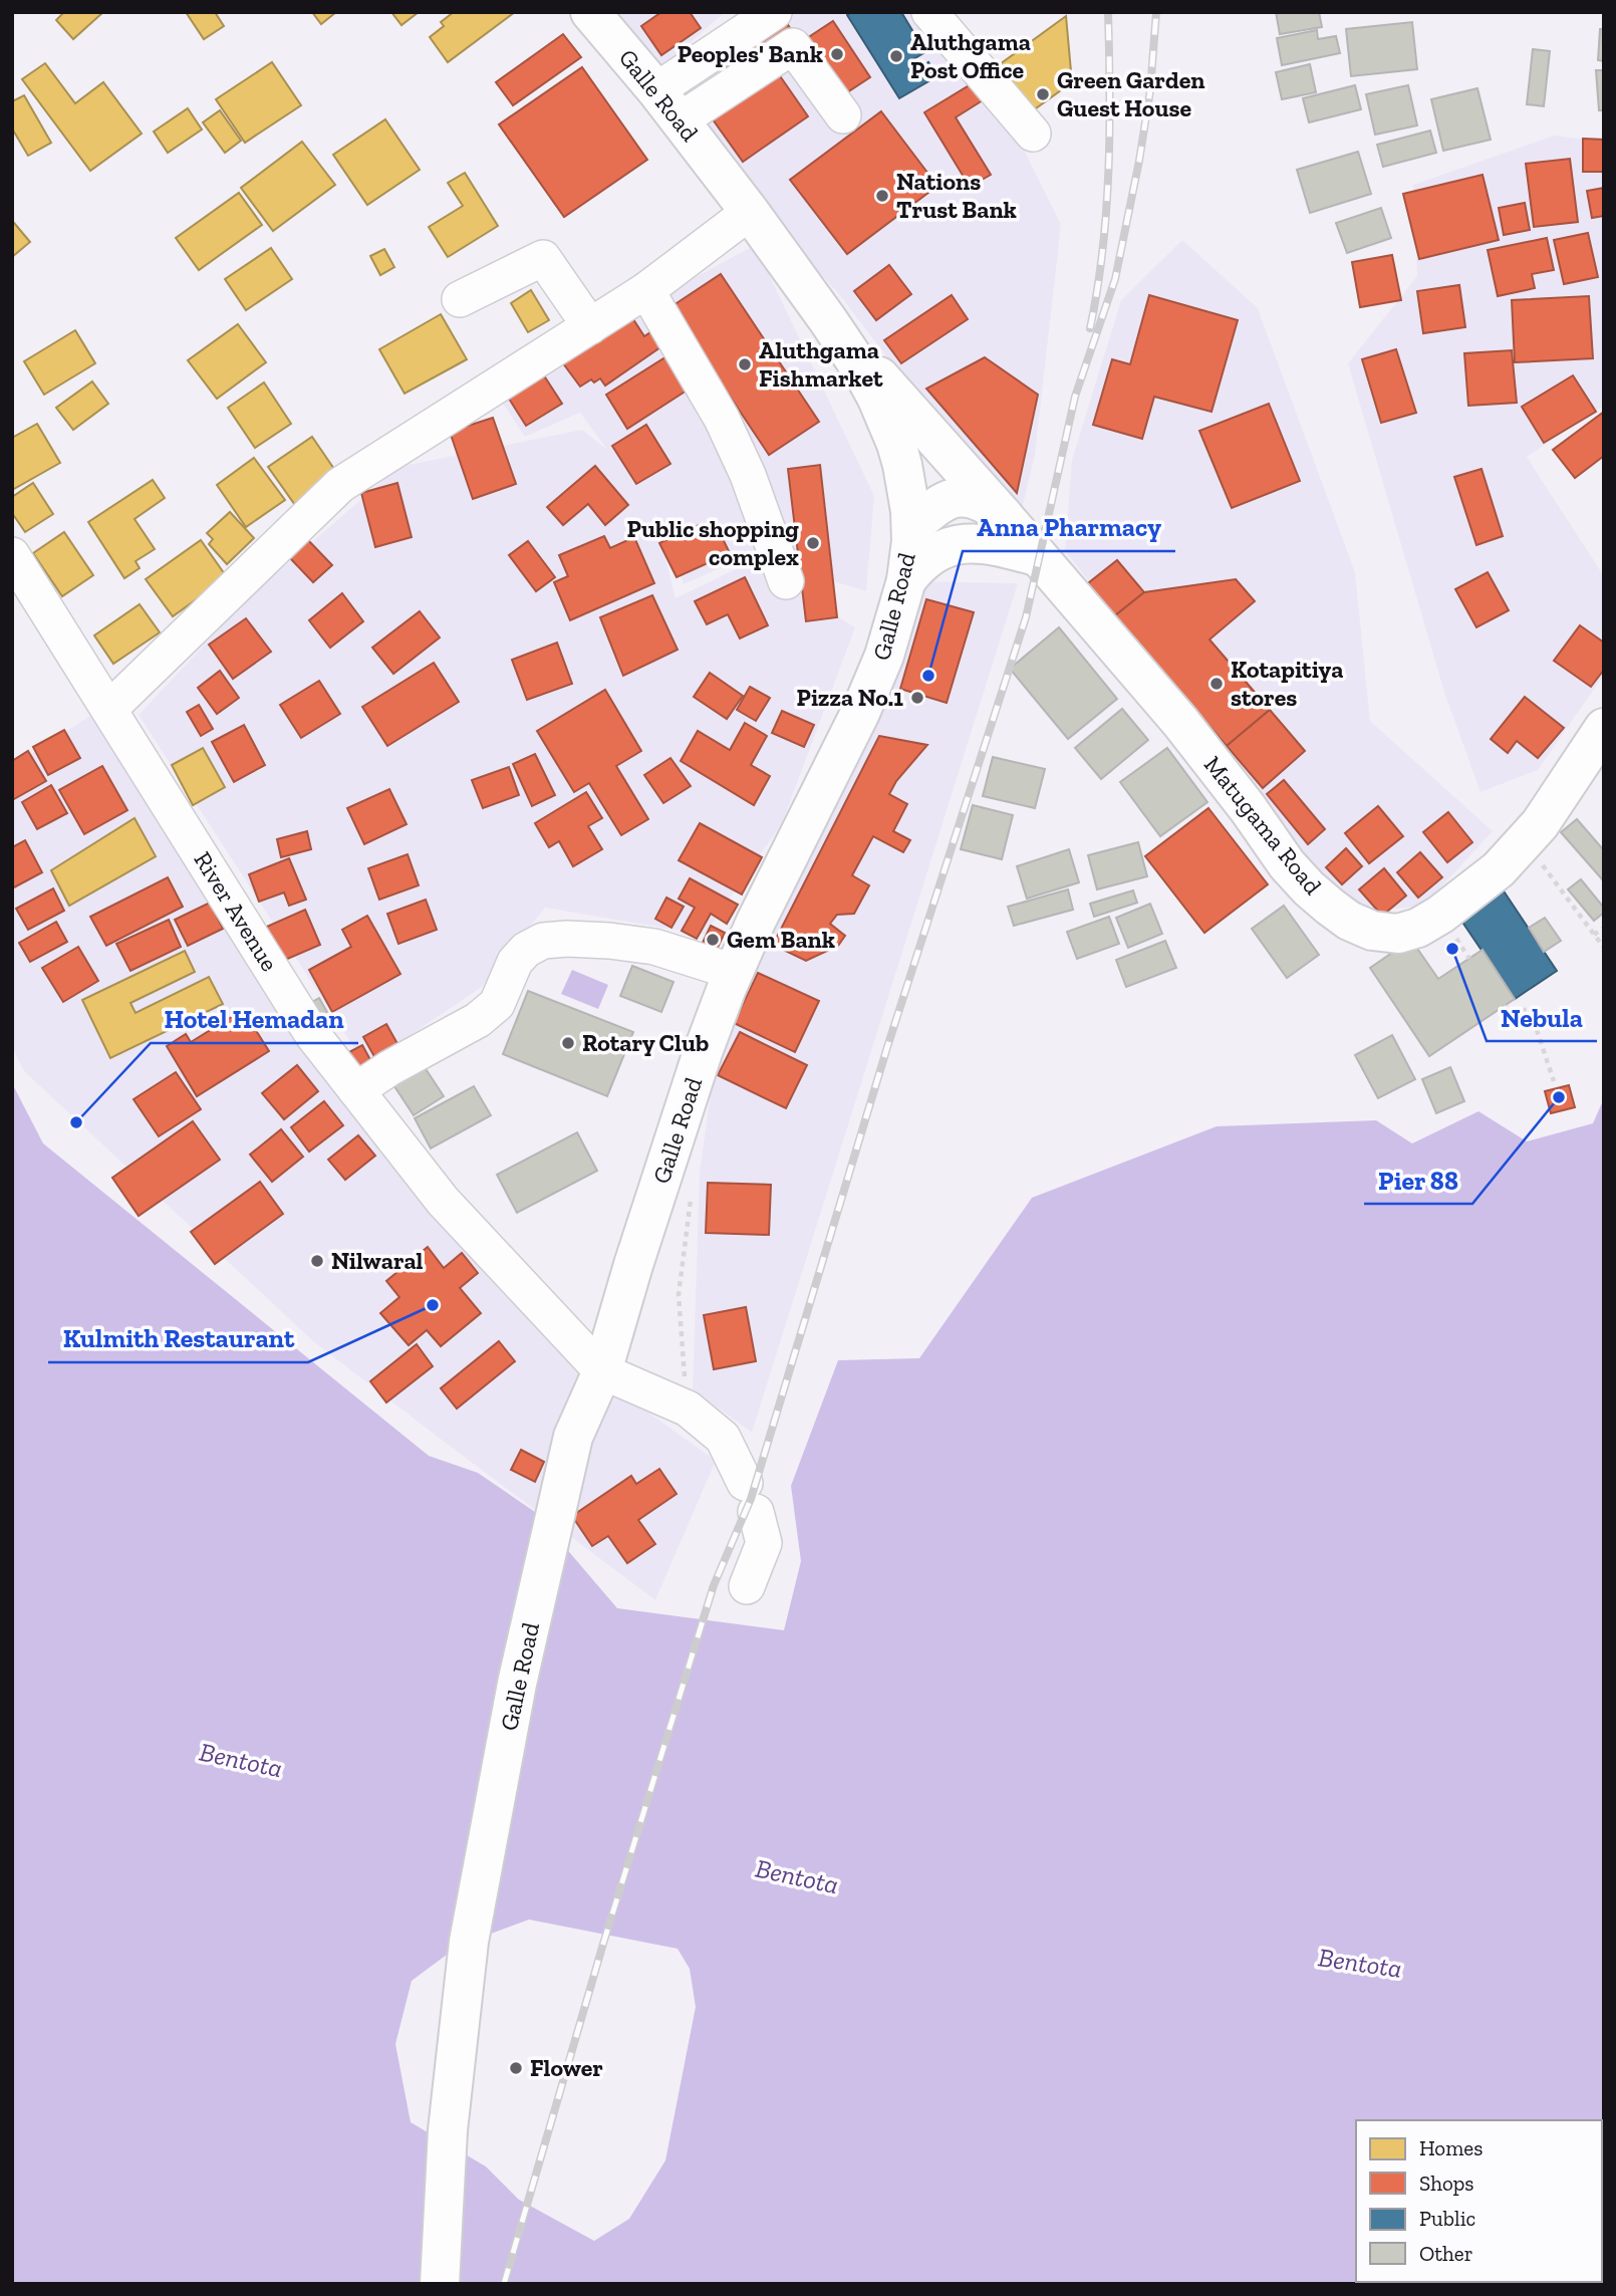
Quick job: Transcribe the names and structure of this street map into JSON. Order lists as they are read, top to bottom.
{
  "streets": {
    "main road": ["Galle Road", "Matugama Road"],
    "street": ["River Avenue"]
  },
  "crossings": [
    ["Galle Road", "Matugama Road"],
    ["Galle Road", "River Avenue"]
  ],
  "water": ["Bentota"],
  "places": [
    "Peoples' Bank",
    "Aluthgama Post Office",
    "Green Garden Guest House",
    "Nations Trust Bank",
    "Aluthgama Fishmarket",
    "Public shopping complex",
    "Anna Pharmacy",
    "Kotapitiya stores",
    "Pizza No.1",
    "Gem Bank",
    "Nebula",
    "Rotary Club",
    "Pier 88",
    "Hotel Hemadan",
    "Nilwaral",
    "Kulmith Restaurant",
    "Flower"
  ],
  "legend": [
    "Homes",
    "Shops",
    "Public",
    "Other"
  ]
}
